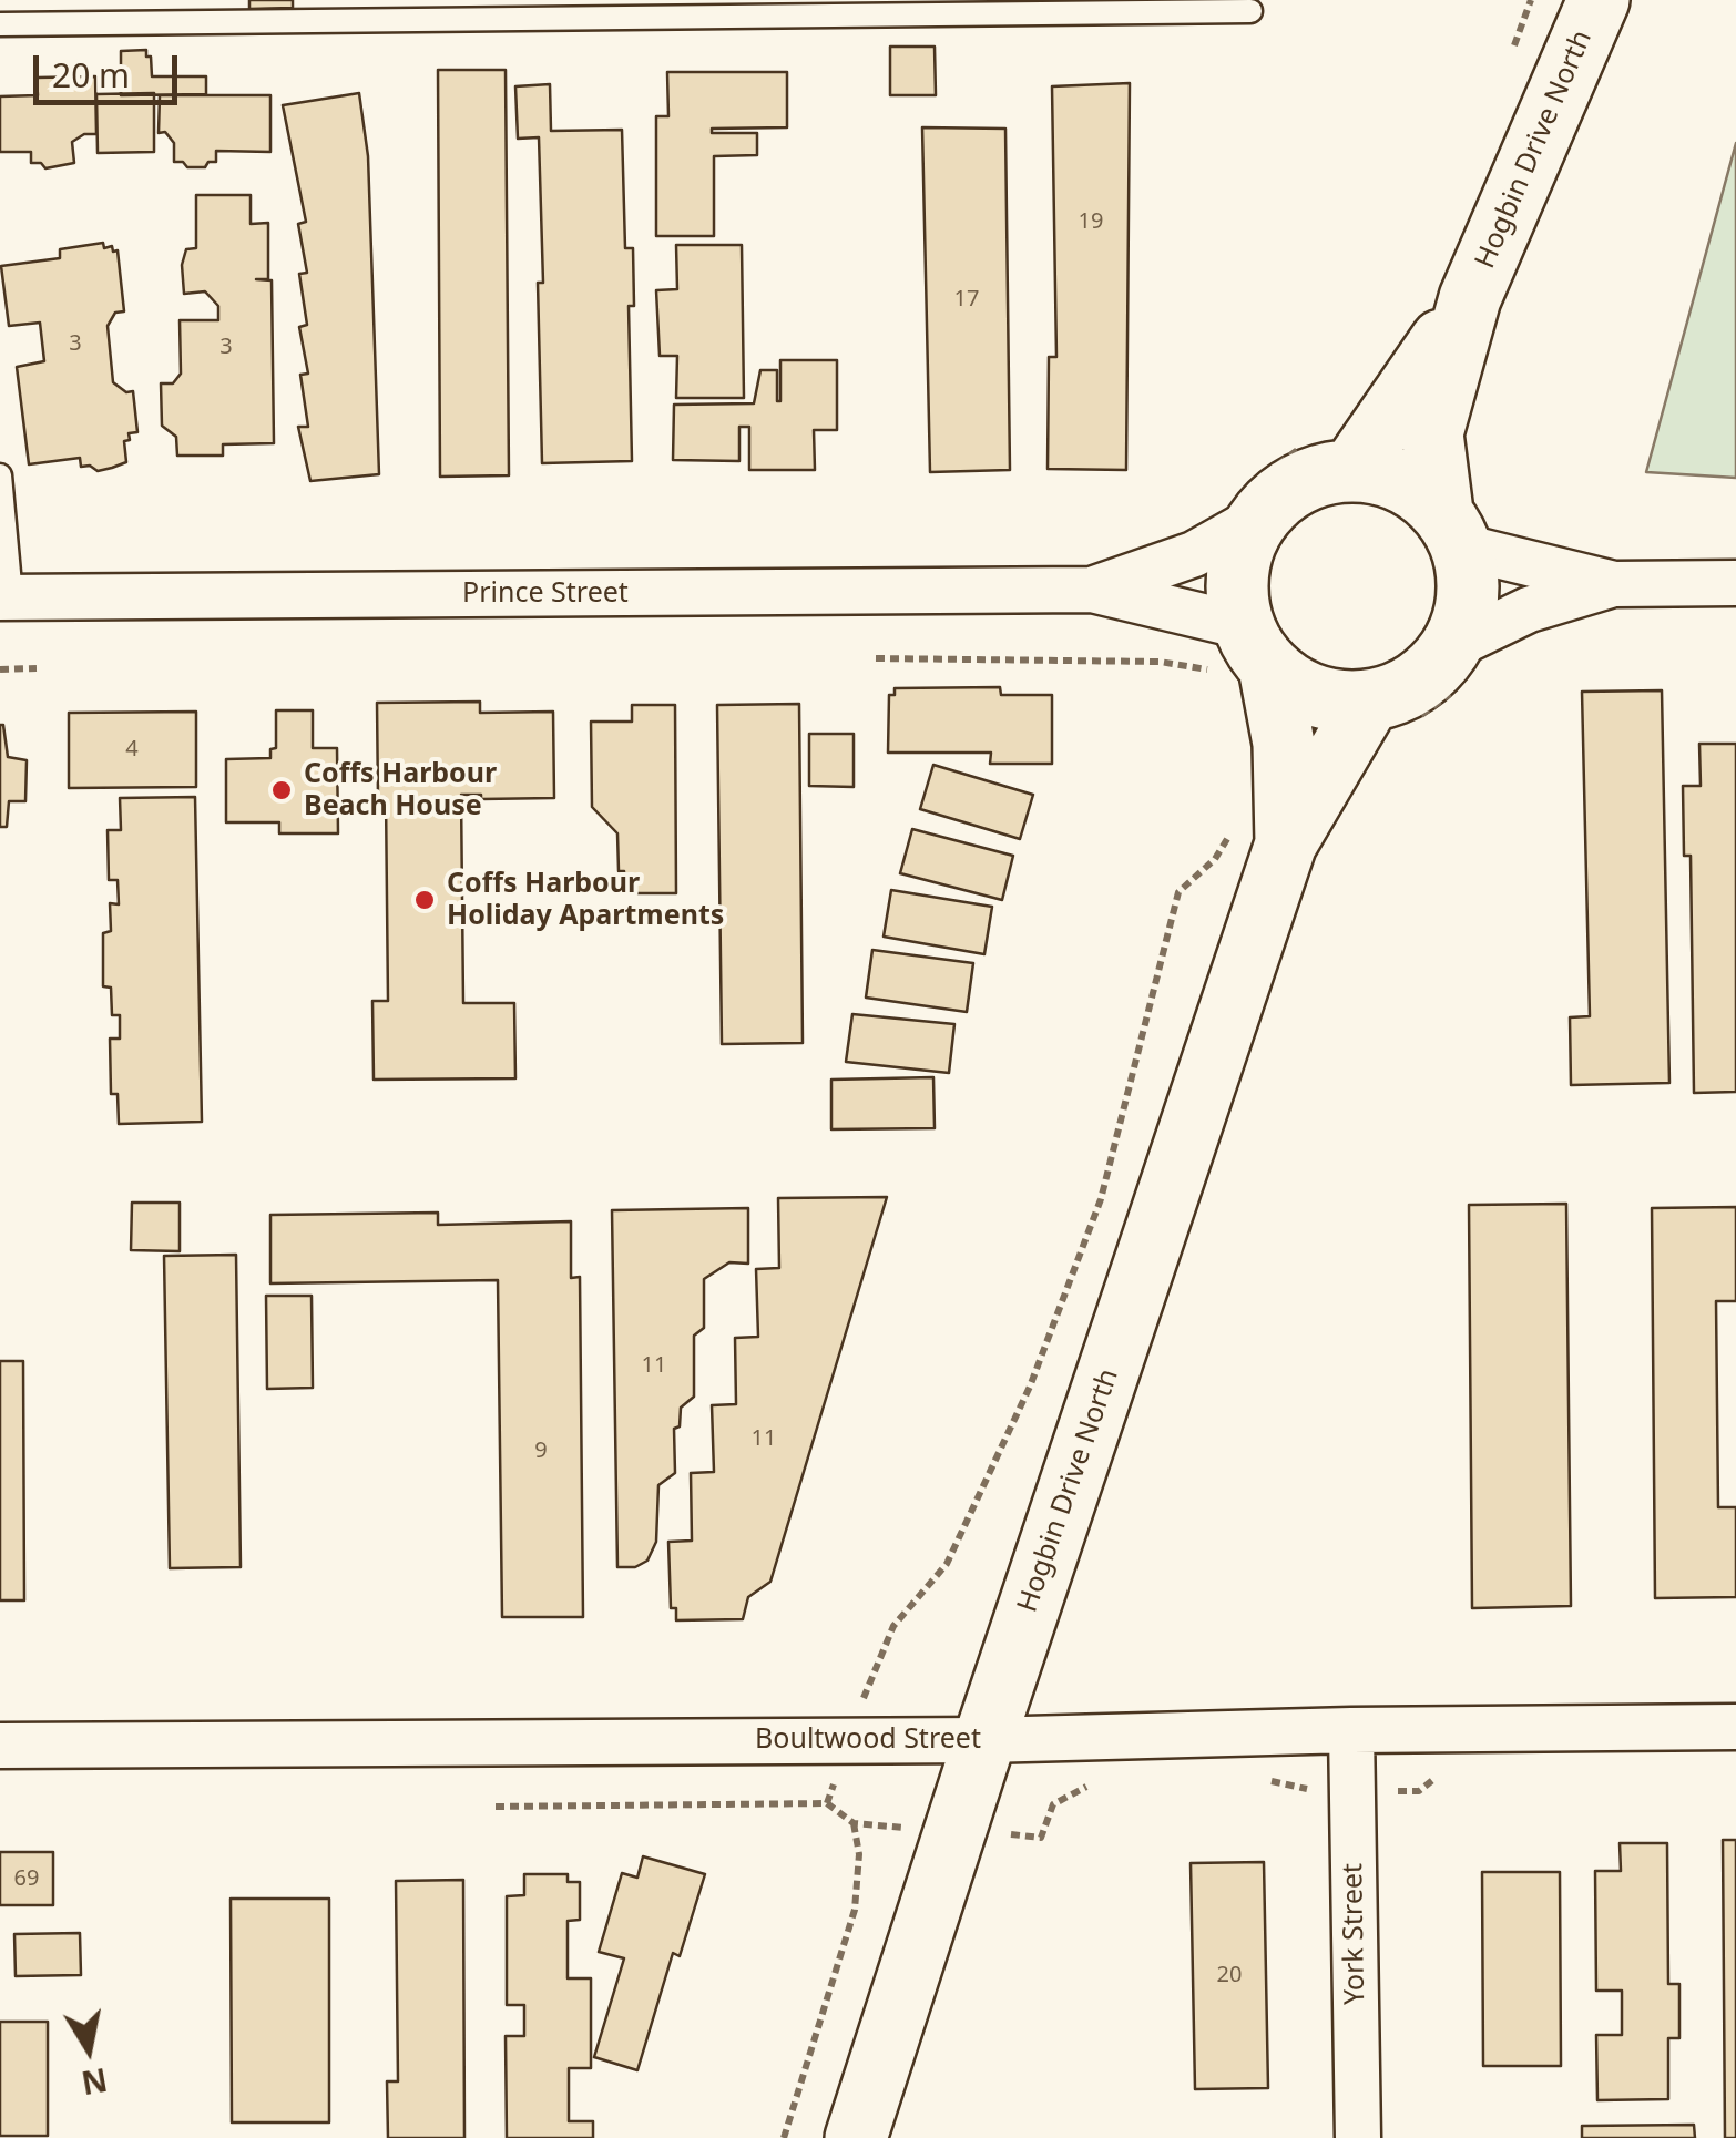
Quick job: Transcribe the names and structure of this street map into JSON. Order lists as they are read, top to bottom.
{
  "streets": {
    "main road": ["Hogbin Drive North"],
    "street": ["Prince Street", "Boultwood Street", "York Street"]
  },
  "crossings": [
    ["Hogbin Drive North", "Prince Street"],
    ["Hogbin Drive North", "Boultwood Street"],
    ["Boultwood Street", "York Street"]
  ],
  "places": ["Coffs Harbour Beach House", "Coffs Harbour Holiday Apartments"],
  "house_numbers": [
    "19",
    "17",
    "3",
    "3",
    "4",
    "11",
    "11",
    "9",
    "69",
    "20"
  ],
  "scale_bar": "20 m",
  "north": "bottom"
}
